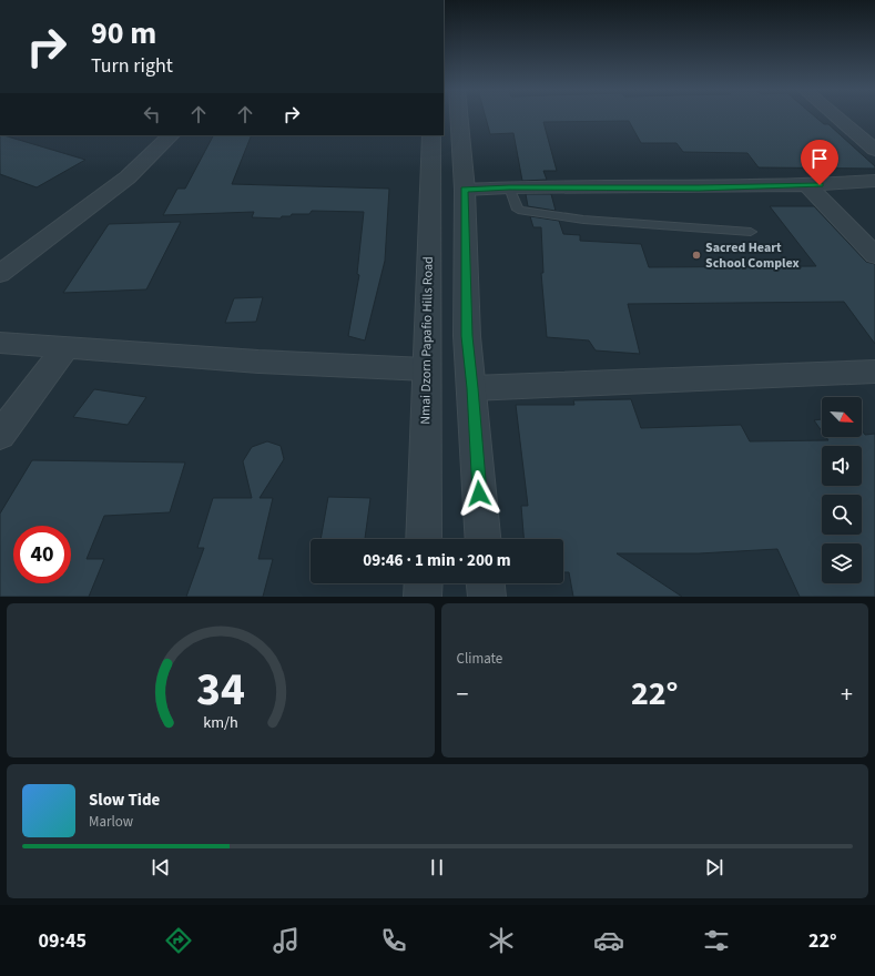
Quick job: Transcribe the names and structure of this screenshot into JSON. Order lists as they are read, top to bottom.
{
  "streets": {
    "street": ["Nmai Dzorn Papafio Hills Road"]
  },
  "places": ["Sacred Heart School Complex"],
  "north": "bottom right",
  "page": {
    "turn": ["90 m", "Turn right"],
    "limit": "40",
    "trip": "09:46 · 1 min · 200 m",
    "tile": "Climate",
    "heat": ["−", "22°", "+"],
    "song": ["Slow Tide", "Marlow"],
    "tabs": ["09:45", "22°"],
    "gauge": ["34", "km/h"]
  }
}
